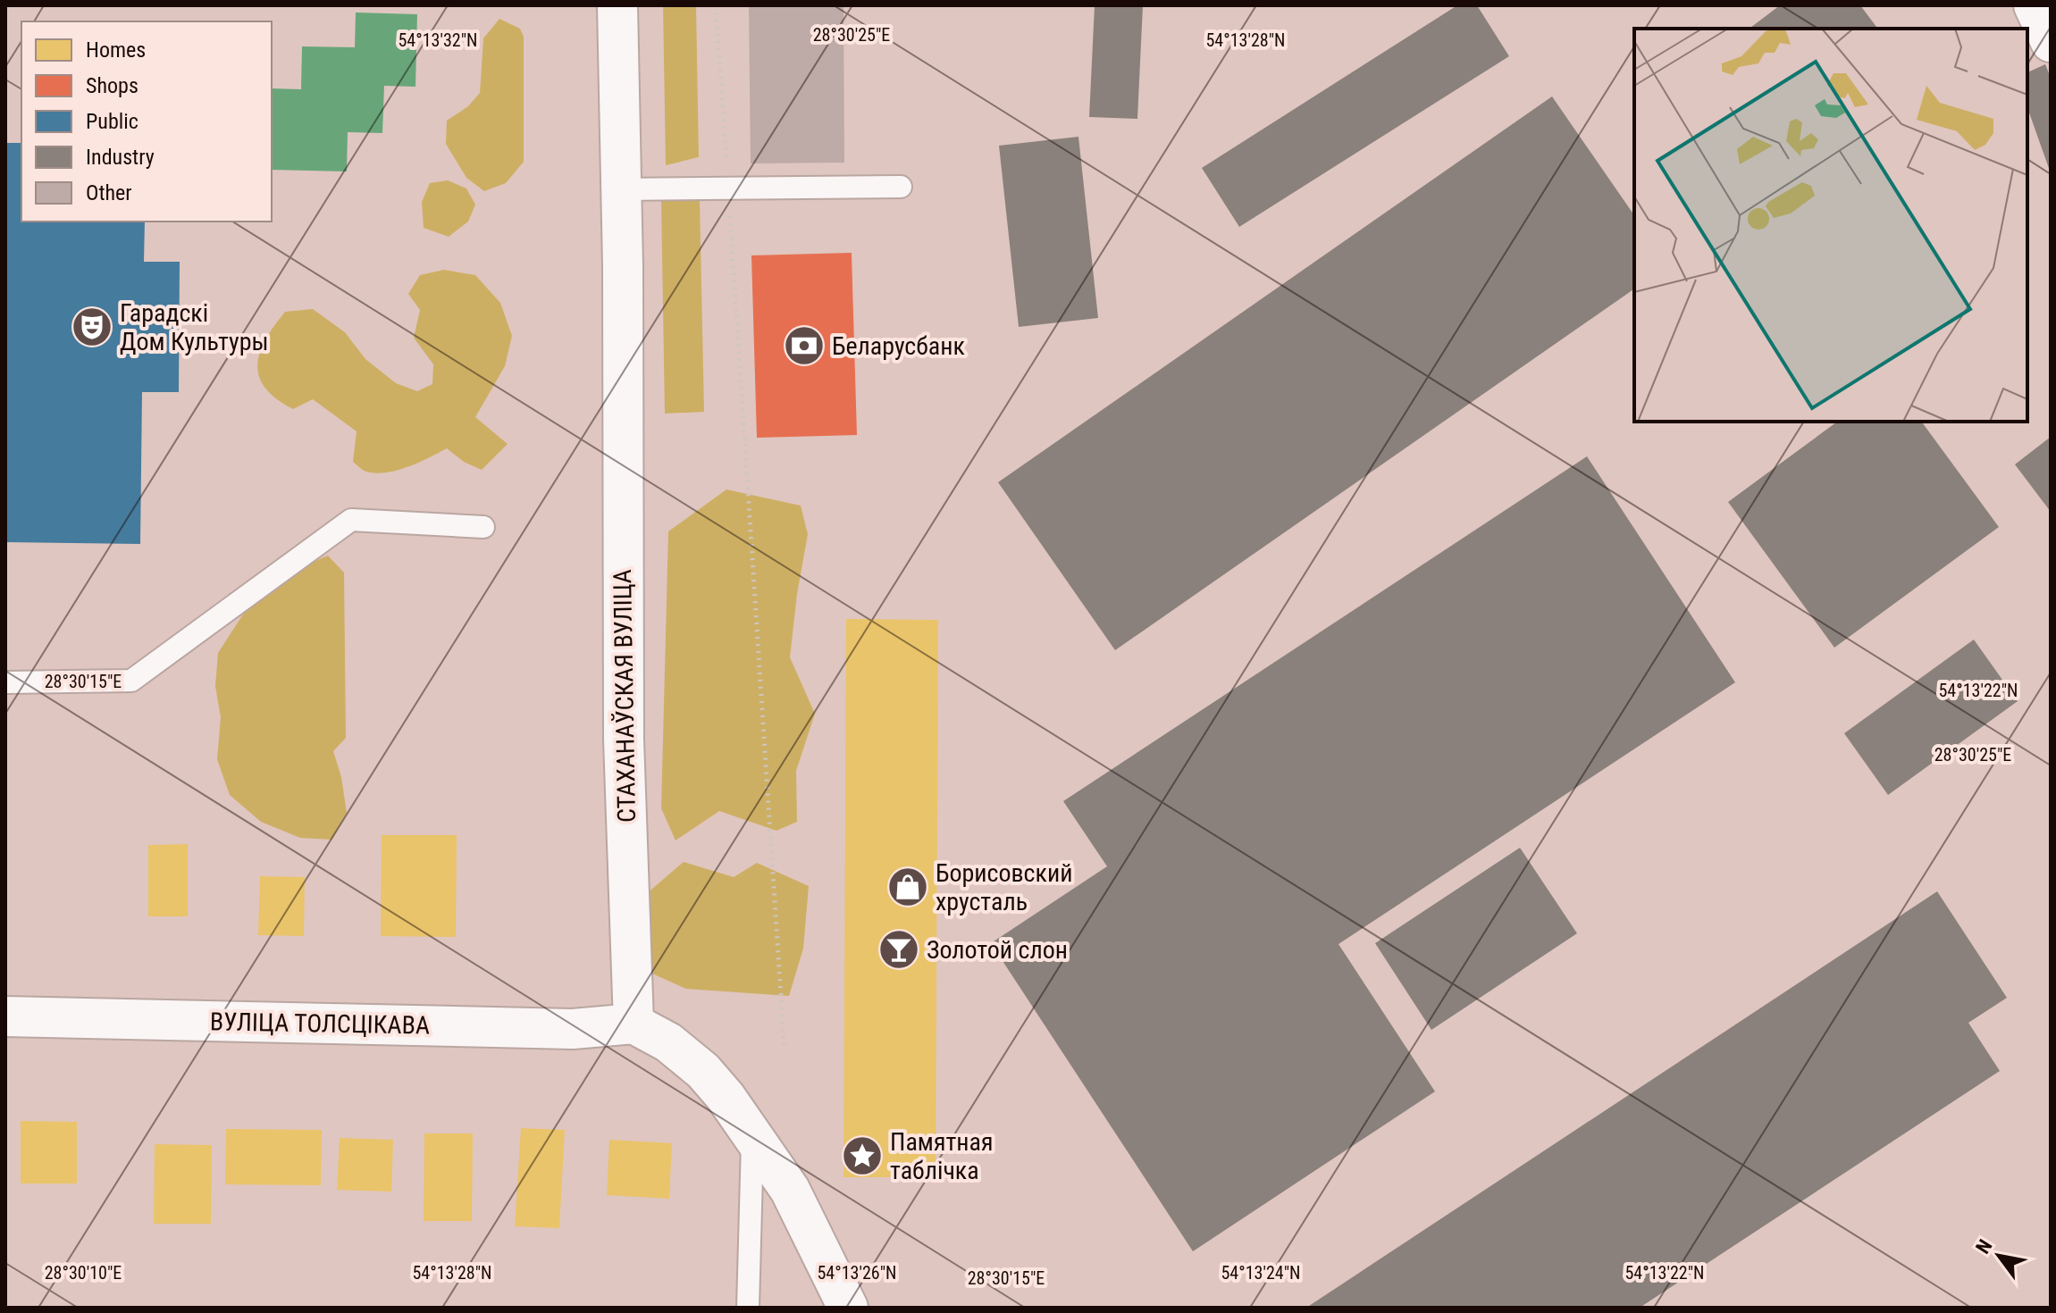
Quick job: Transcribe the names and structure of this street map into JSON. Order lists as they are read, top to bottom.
{
  "streets": {
    "street": ["СТАХАНАЎСКАЯ ВУЛІЦА", "ВУЛІЦА ТОЛСЦІКАВА"]
  },
  "crossings": [
    ["СТАХАНАЎСКАЯ ВУЛІЦА", "ВУЛІЦА ТОЛСЦІКАВА"]
  ],
  "places": {
    "theatre": ["Гарадскі Дом Культуры"],
    "bank": ["Беларусбанк"],
    "shop": ["Борисовский хрусталь"],
    "bar": ["Золотой слон"],
    "place": ["Памятная таблічка"]
  },
  "legend": [
    "Homes",
    "Shops",
    "Public",
    "Industry",
    "Other"
  ],
  "north": "top left",
  "coordinates": [
    "28°30'25\"E",
    "54°13'32\"N",
    "54°13'28\"N",
    "28°30'15\"E",
    "54°13'22\"N",
    "54°13'26\"N",
    "54°13'24\"N",
    "28°30'10\"E"
  ]
}
